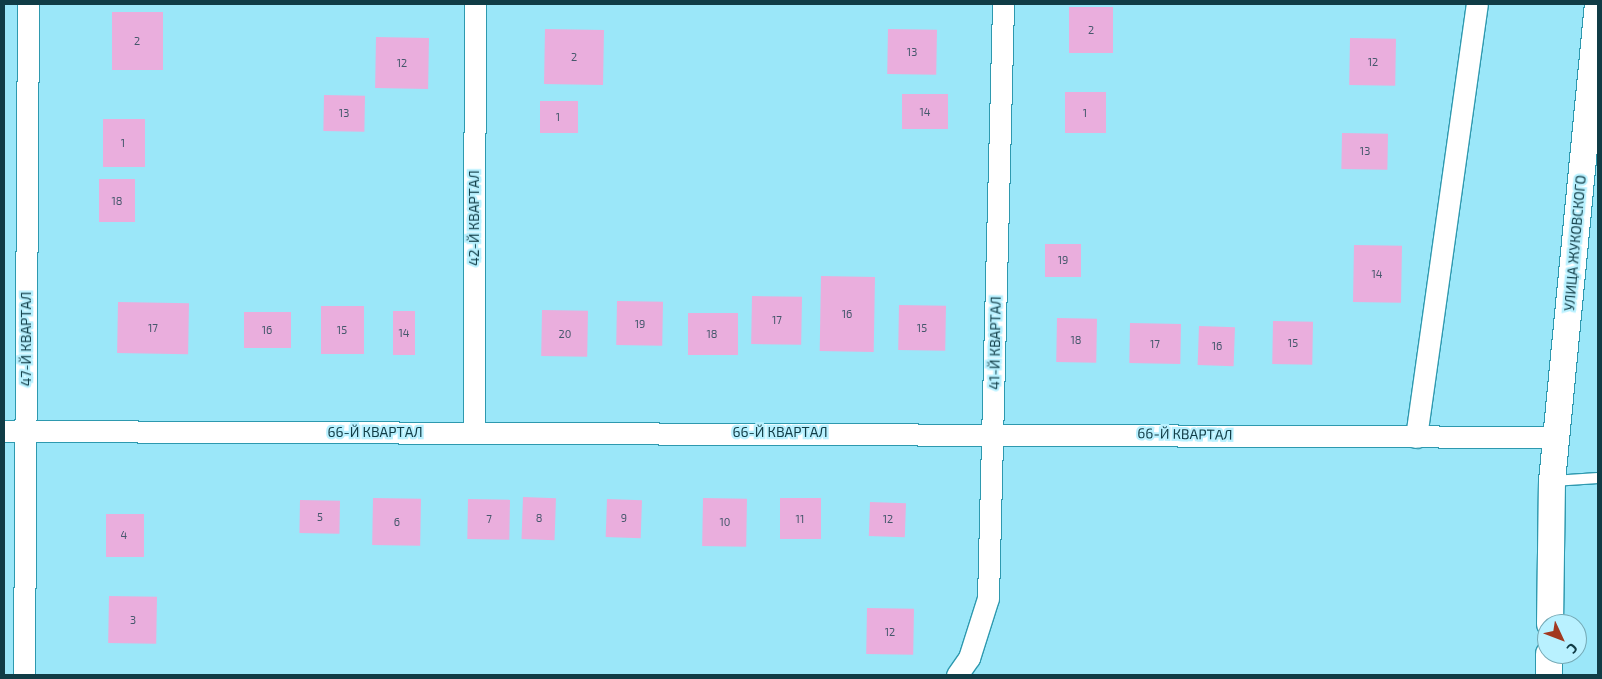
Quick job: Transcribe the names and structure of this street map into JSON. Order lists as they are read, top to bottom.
{
  "streets": {
    "street": [
      "42-Й КВАРТАЛ",
      "УЛИЦА ЖУКОВСКОГО",
      "47-Й КВАРТАЛ",
      "41-Й КВАРТАЛ",
      "66-Й КВАРТАЛ"
    ]
  },
  "crossings": [
    ["42-Й КВАРТАЛ", "66-Й КВАРТАЛ"],
    ["УЛИЦА ЖУКОВСКОГО", "66-Й КВАРТАЛ"],
    ["47-Й КВАРТАЛ", "66-Й КВАРТАЛ"],
    ["41-Й КВАРТАЛ", "66-Й КВАРТАЛ"]
  ],
  "house_numbers": [
    "2",
    "2",
    "13",
    "2",
    "12",
    "12",
    "14",
    "13",
    "1",
    "1",
    "1",
    "13",
    "18",
    "19",
    "14",
    "16",
    "17",
    "19",
    "17",
    "15",
    "16",
    "15",
    "14",
    "20",
    "18",
    "18",
    "15",
    "17",
    "16",
    "5",
    "8",
    "9",
    "7",
    "11",
    "12",
    "6",
    "10",
    "4",
    "3",
    "12"
  ],
  "north": "bottom right"
}
